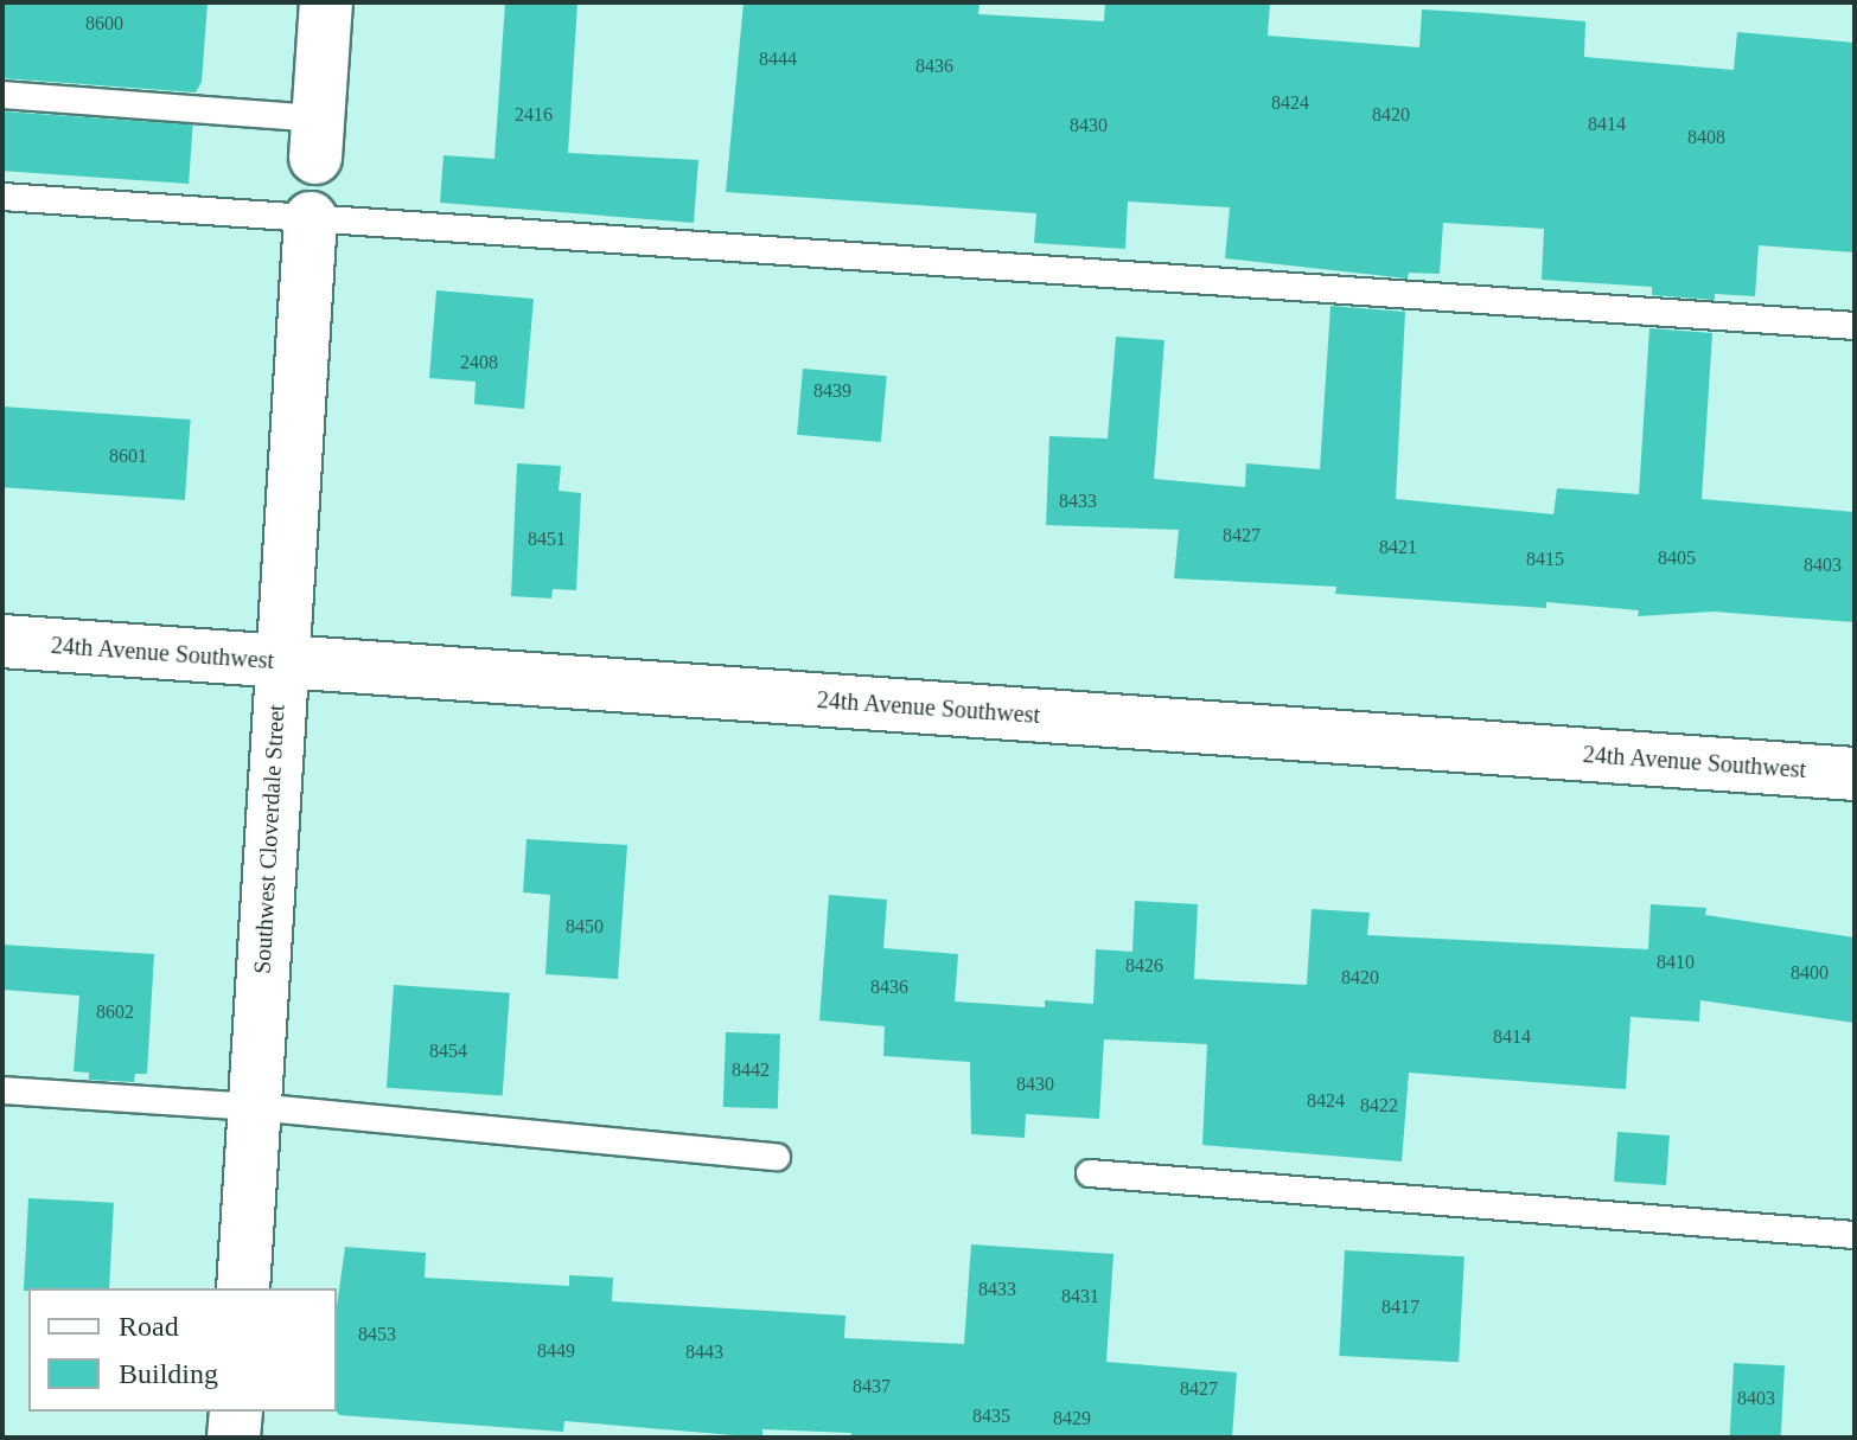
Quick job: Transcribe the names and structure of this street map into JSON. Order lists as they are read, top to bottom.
{
  "streets": {
    "street": ["24th Avenue Southwest", "Southwest Cloverdale Street"]
  },
  "crossings": [
    ["24th Avenue Southwest", "Southwest Cloverdale Street"]
  ],
  "house_numbers": [
    "8600",
    "8444",
    "8436",
    "8424",
    "2416",
    "8420",
    "8414",
    "8430",
    "8408",
    "2408",
    "8439",
    "8601",
    "8433",
    "8427",
    "8451",
    "8421",
    "8405",
    "8415",
    "8403",
    "8450",
    "8410",
    "8426",
    "8400",
    "8420",
    "8436",
    "8602",
    "8414",
    "8454",
    "8442",
    "8430",
    "8424",
    "8422",
    "8433",
    "8431",
    "8417",
    "8453",
    "8449",
    "8443",
    "8437",
    "8427",
    "8403",
    "8435",
    "8429"
  ],
  "legend": ["Road", "Building"]
}
